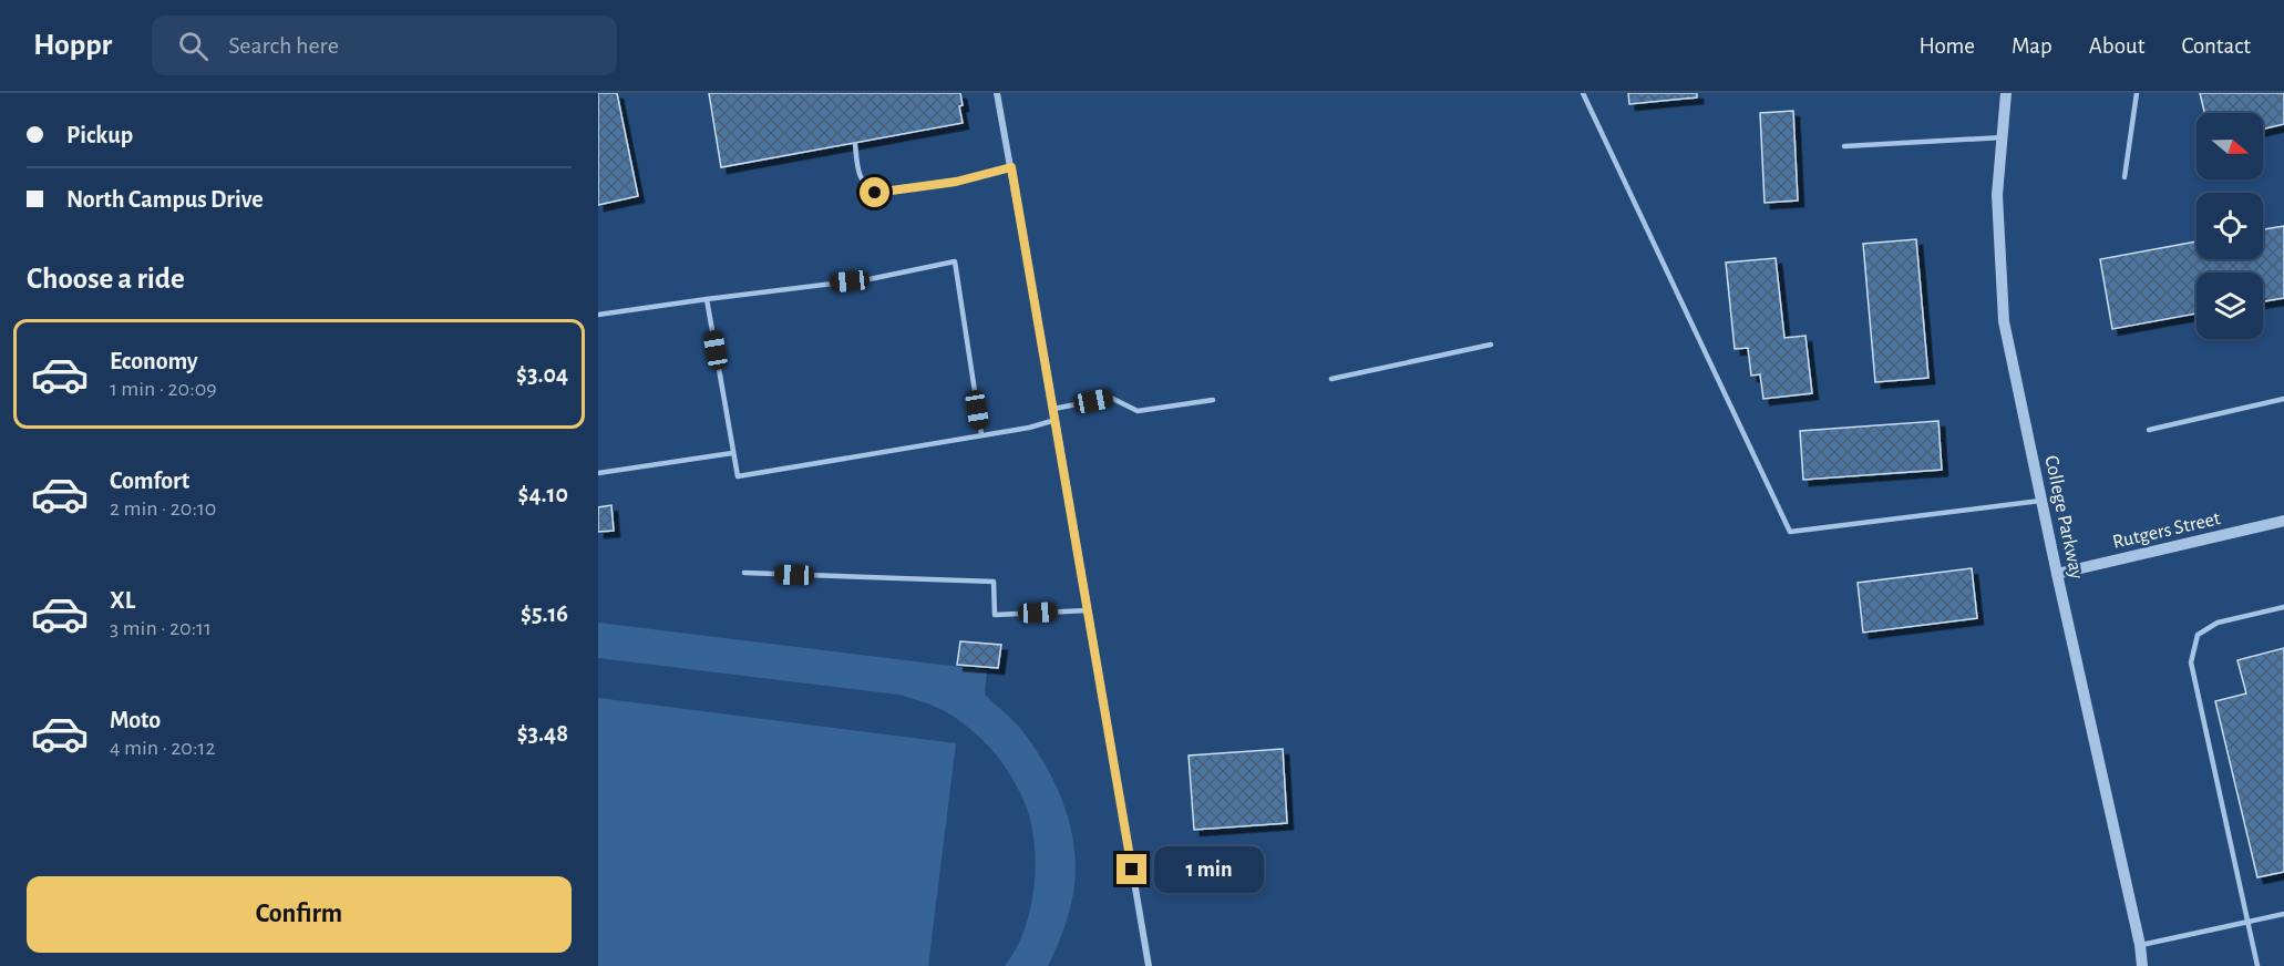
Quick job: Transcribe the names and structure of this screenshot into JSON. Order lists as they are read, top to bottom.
{
  "streets": {
    "street": ["College Parkway", "Rutgers Street"]
  },
  "crossings": [
    ["College Parkway", "Rutgers Street"]
  ],
  "north": "right",
  "page": {
    "header": "Hoppr",
    "search": "Search here",
    "nav": [
      "Home",
      "Map",
      "About",
      "Contact"
    ],
    "banner": ["Pickup", "North Campus Drive"],
    "heading": "Choose a ride",
    "list": [
      {
        "name": "Economy",
        "note": "1 min · 20:09",
        "value": "$3.04"
      },
      {
        "name": "Comfort",
        "note": "2 min · 20:10",
        "value": "$4.10"
      },
      {
        "name": "XL",
        "note": "3 min · 20:11",
        "value": "$5.16"
      },
      {
        "name": "Moto",
        "note": "4 min · 20:12",
        "value": "$3.48"
      }
    ],
    "bubble": "1 min",
    "buttons": "Confirm"
  }
}
